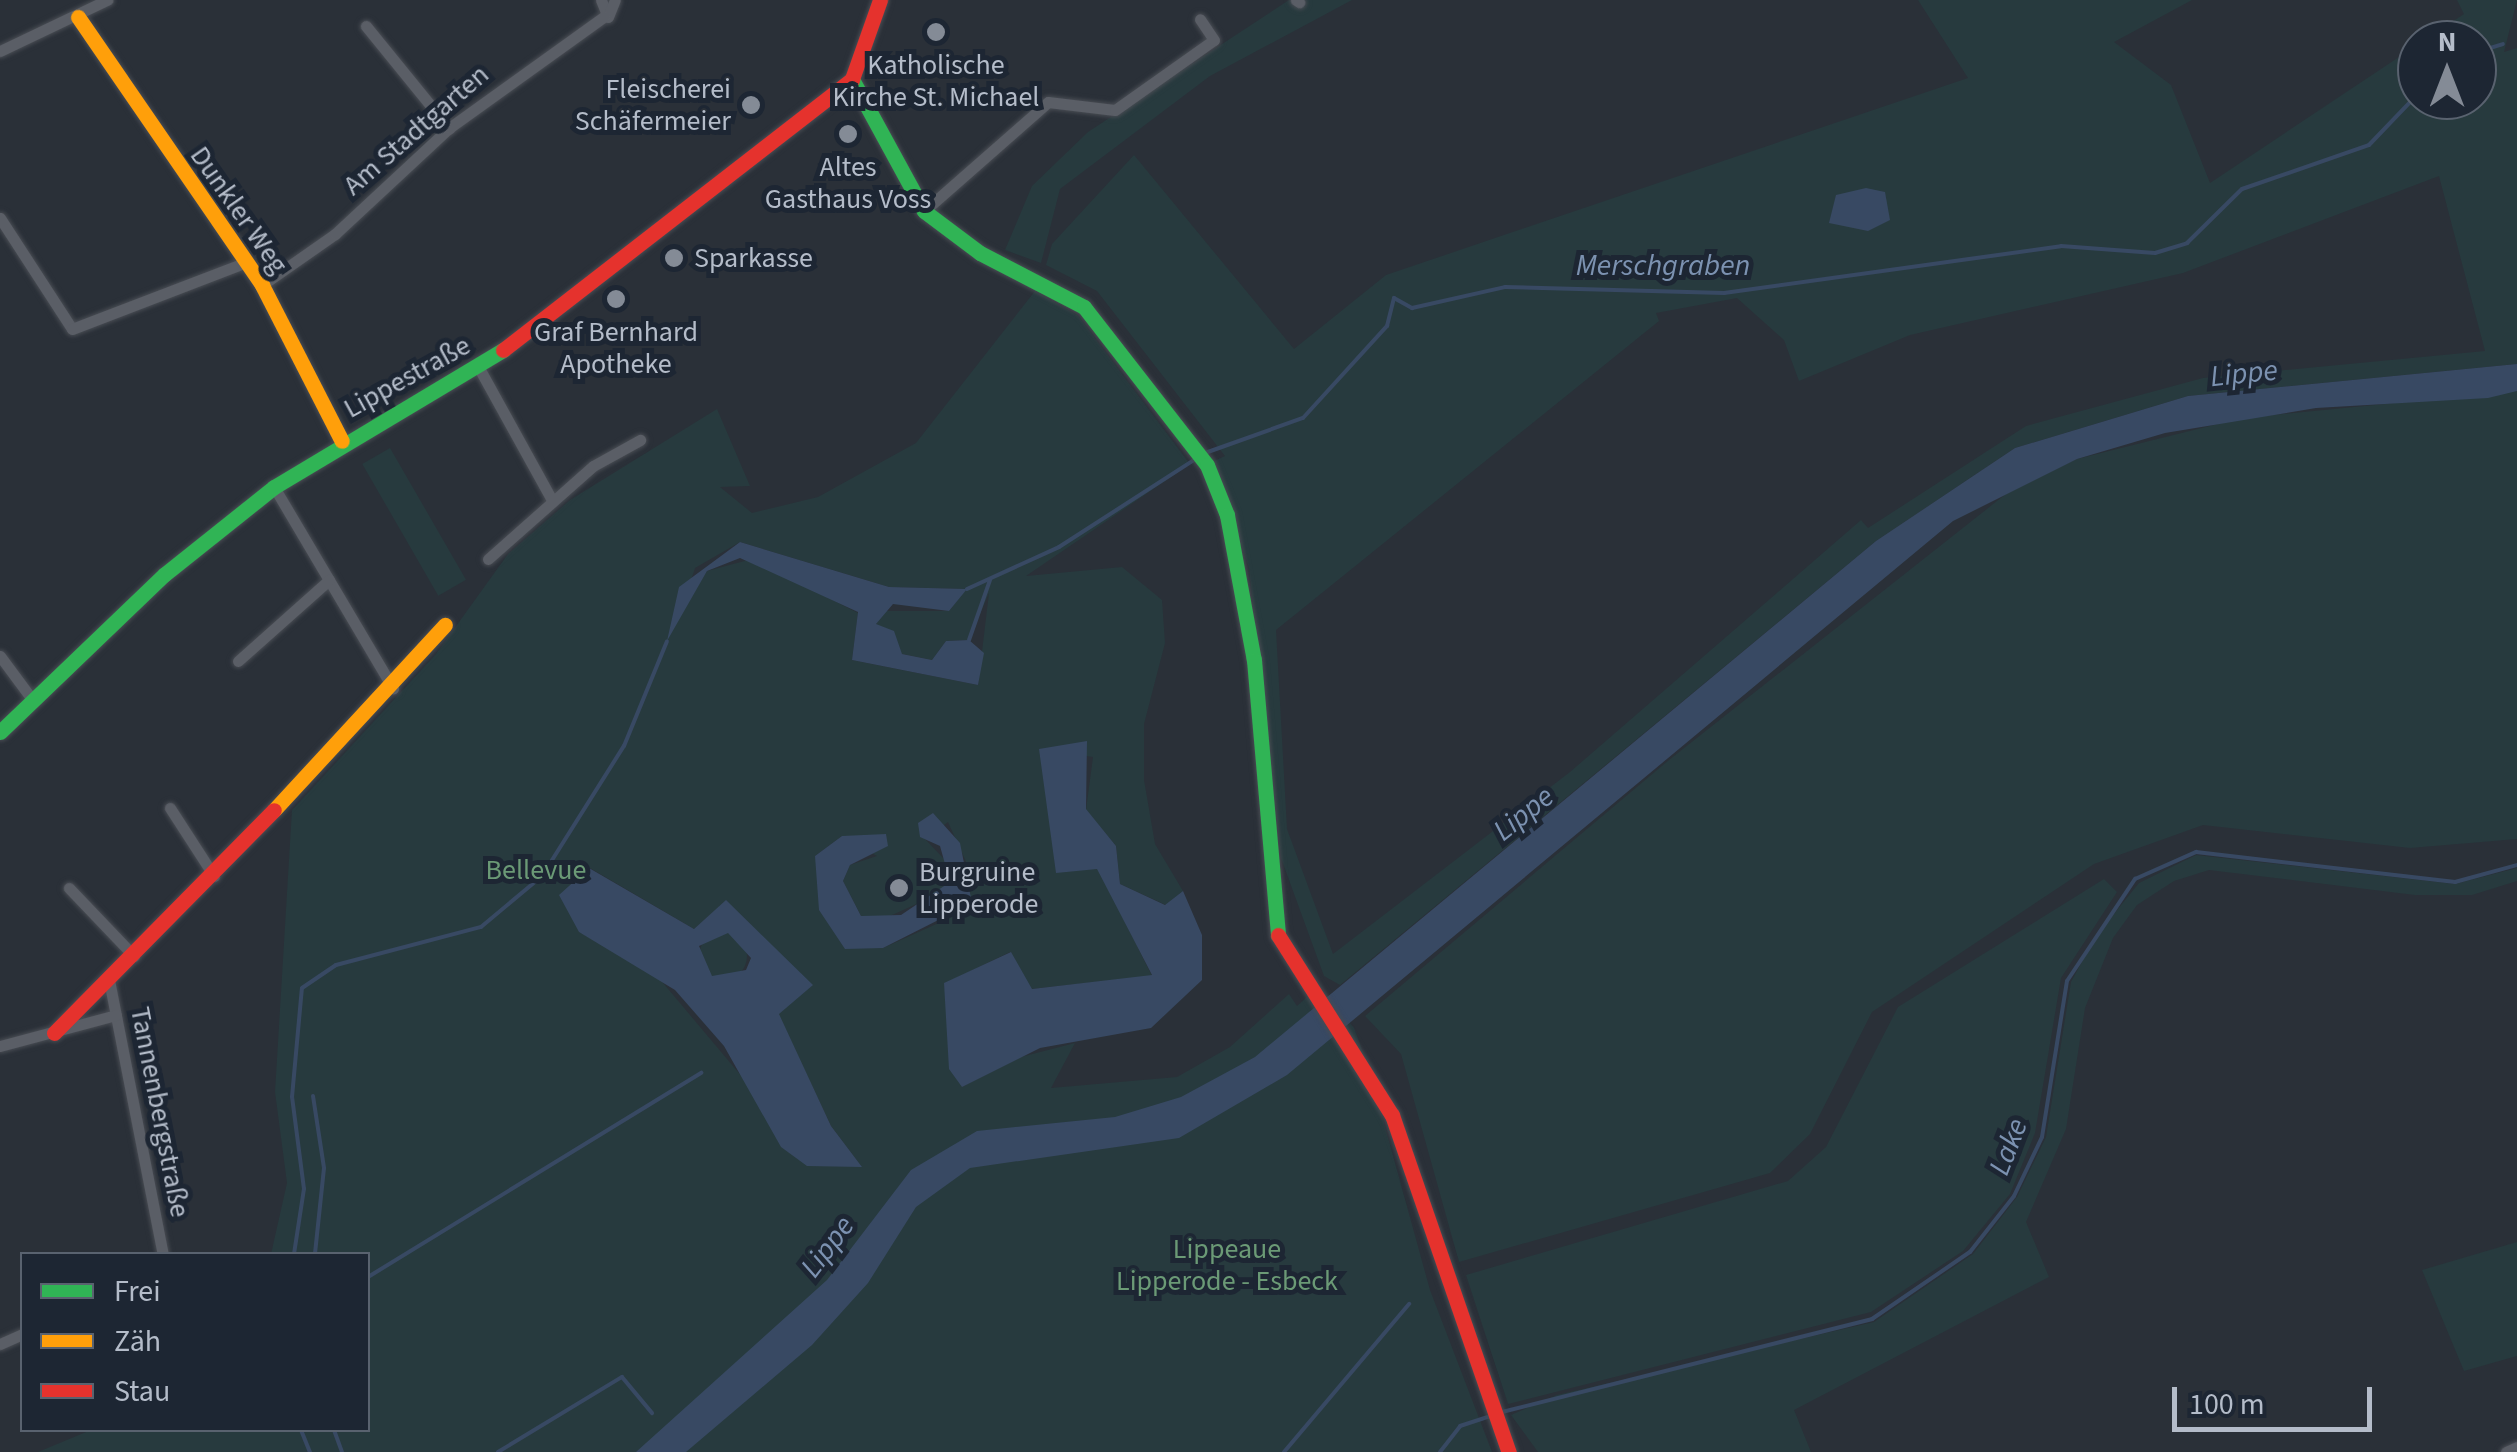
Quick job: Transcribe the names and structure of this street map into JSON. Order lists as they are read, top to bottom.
{
  "streets": {
    "street": [
      "Am Stadtgarten",
      "Dunkler Weg",
      "Lippestraße",
      "Tannenbergstraße"
    ]
  },
  "crossings": [
    ["Am Stadtgarten", "Dunkler Weg"],
    ["Dunkler Weg", "Lippestraße"]
  ],
  "water": ["Merschgraben", "Lippe", "Lake"],
  "parks": ["Bellevue", "Lippeaue Lipperode - Esbeck"],
  "places": [
    "Katholische Kirche St. Michael",
    "Fleischerei Schäfermeier",
    "Altes Gasthaus Voss",
    "Sparkasse",
    "Graf Bernhard Apotheke",
    "Burgruine Lipperode"
  ],
  "legend": ["Frei", "Zäh", "Stau"],
  "scale_bar": "100 m",
  "north": "top"
}
